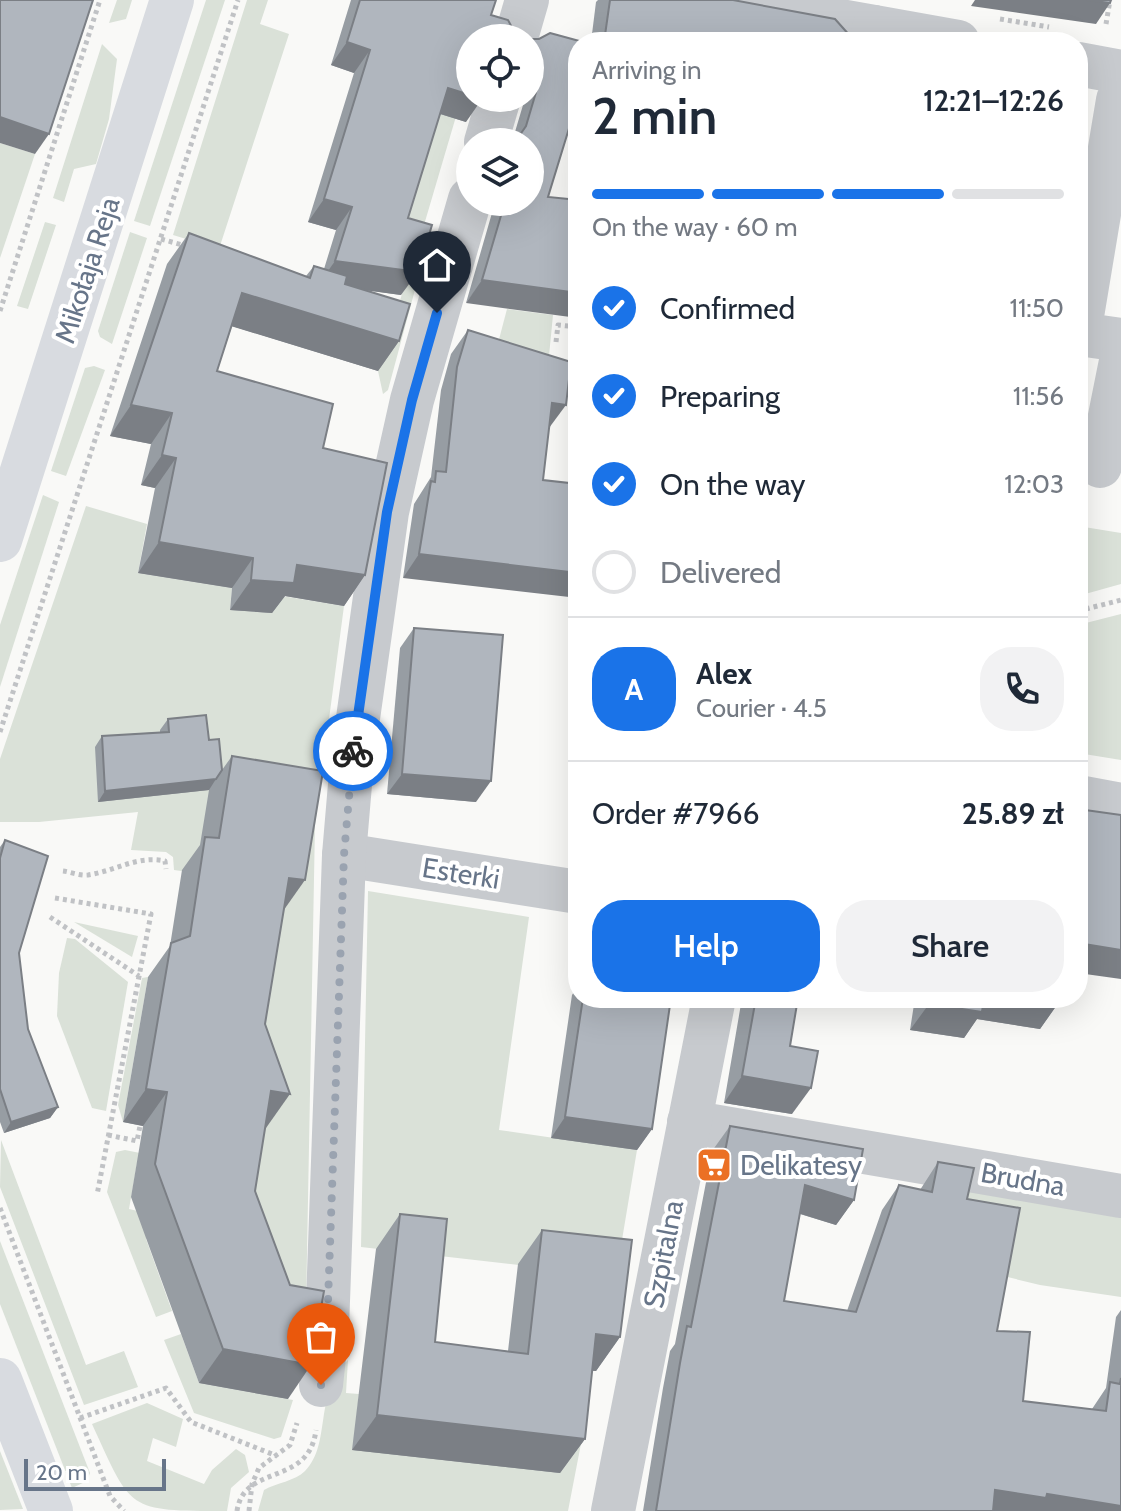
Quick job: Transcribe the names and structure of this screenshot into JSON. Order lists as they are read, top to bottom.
{
  "streets": {
    "street": [
      "Mikołaja Reja",
      "Esterki",
      "Brudna",
      "Szpitalna"
    ]
  },
  "crossings": [
    ["Brudna", "Szpitalna"]
  ],
  "places": {
    "supermarket": ["Delikatesy"]
  },
  "scale_bar": "20 m",
  "page": {
    "heading": ["2 min", "Arriving in", "12:21–12:26"],
    "panel": [
      "Alex",
      "Courier · 4.5",
      "Order #7966",
      "25.89 zł"
    ],
    "bar": "On the way · 60 m",
    "list": [
      ["Confirmed", "11:50"],
      ["Preparing", "11:56"],
      ["On the way", "12:03"],
      "Delivered"
    ],
    "round": "A",
    "buttons": ["Help", "Share"],
    "scale": "20 m"
  }
}
